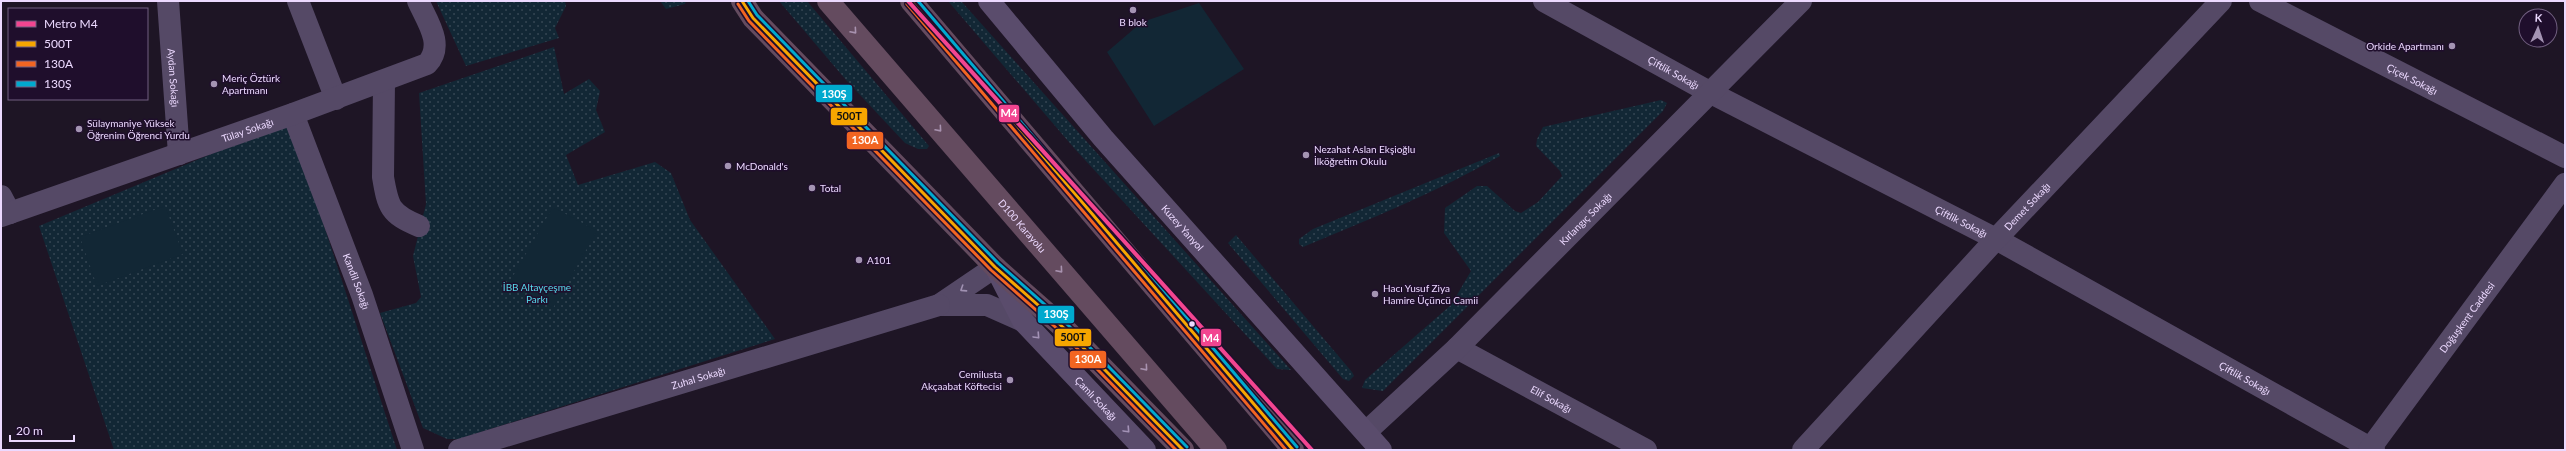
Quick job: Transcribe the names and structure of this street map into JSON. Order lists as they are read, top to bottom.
{
  "streets": {
    "highway": ["D100 Karayolu"],
    "main road": ["Kuzey Yanyol", "Çamlı Sokağı"],
    "street": [
      "Çiftlik Sokağı",
      "Aydan Sokağı",
      "Çiçek Sokağı",
      "Tülay Sokağı",
      "Demet Sokağı",
      "Kırlangıç Sokağı",
      "Kandil Sokağı",
      "Doğuşkent Caddesi",
      "Zuhal Sokağı",
      "Elif Sokağı"
    ]
  },
  "crossings": [
    ["Çiftlik Sokağı", "Demet Sokağı"],
    ["Çiftlik Sokağı", "Kırlangıç Sokağı"],
    ["Çiftlik Sokağı", "Doğuşkent Caddesi"],
    ["Aydan Sokağı", "Tülay Sokağı"],
    ["Tülay Sokağı", "Kandil Sokağı"],
    ["Kırlangıç Sokağı", "Kuzey Yanyol"],
    ["Kırlangıç Sokağı", "Elif Sokağı"],
    ["Zuhal Sokağı", "Çamlı Sokağı"]
  ],
  "one_way": ["Çamlı Sokağı"],
  "parks": ["İBB Altayçeşme Parkı"],
  "places": [
    "B blok",
    "Orkide Apartmanı",
    "Meriç Öztürk Apartmanı",
    "Sülaymaniye Yüksek Öğrenim Öğrenci Yurdu",
    "Nezahat Aslan Ekşioğlu İlköğretim Okulu",
    "McDonald's",
    "Total",
    "A101",
    "Hacı Yusuf Ziya Hamire Üçüncü Camii",
    "Cemilusta Akçaabat Köftecisi"
  ],
  "lines": [
    "metro line M4",
    "transit line 500T",
    "transit line 130Ş",
    "transit line 130A"
  ],
  "legend": [
    "Metro M4",
    "500T",
    "130A",
    "130Ş"
  ],
  "scale_bar": "20 m",
  "north": "top"
}
